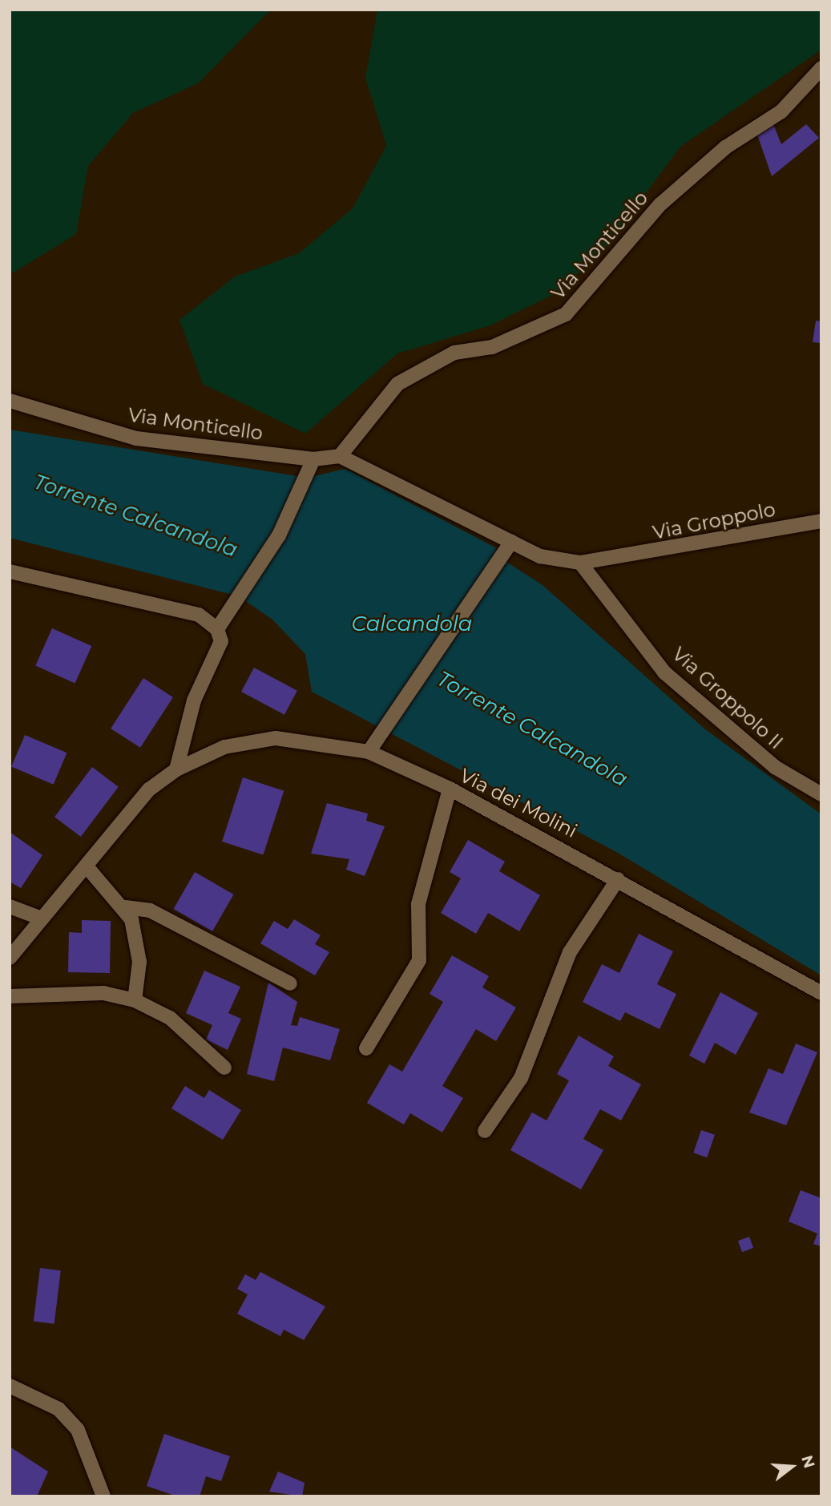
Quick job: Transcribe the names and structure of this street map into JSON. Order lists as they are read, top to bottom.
{
  "streets": {
    "street": [
      "Via Monticello",
      "Via Groppolo",
      "Via Groppolo II",
      "Via dei Molini"
    ]
  },
  "crossings": [
    ["Via Monticello", "Via Groppolo"],
    ["Via Groppolo", "Via Groppolo II"]
  ],
  "water": ["Torrente Calcandola", "Calcandola"],
  "north": "right"
}
